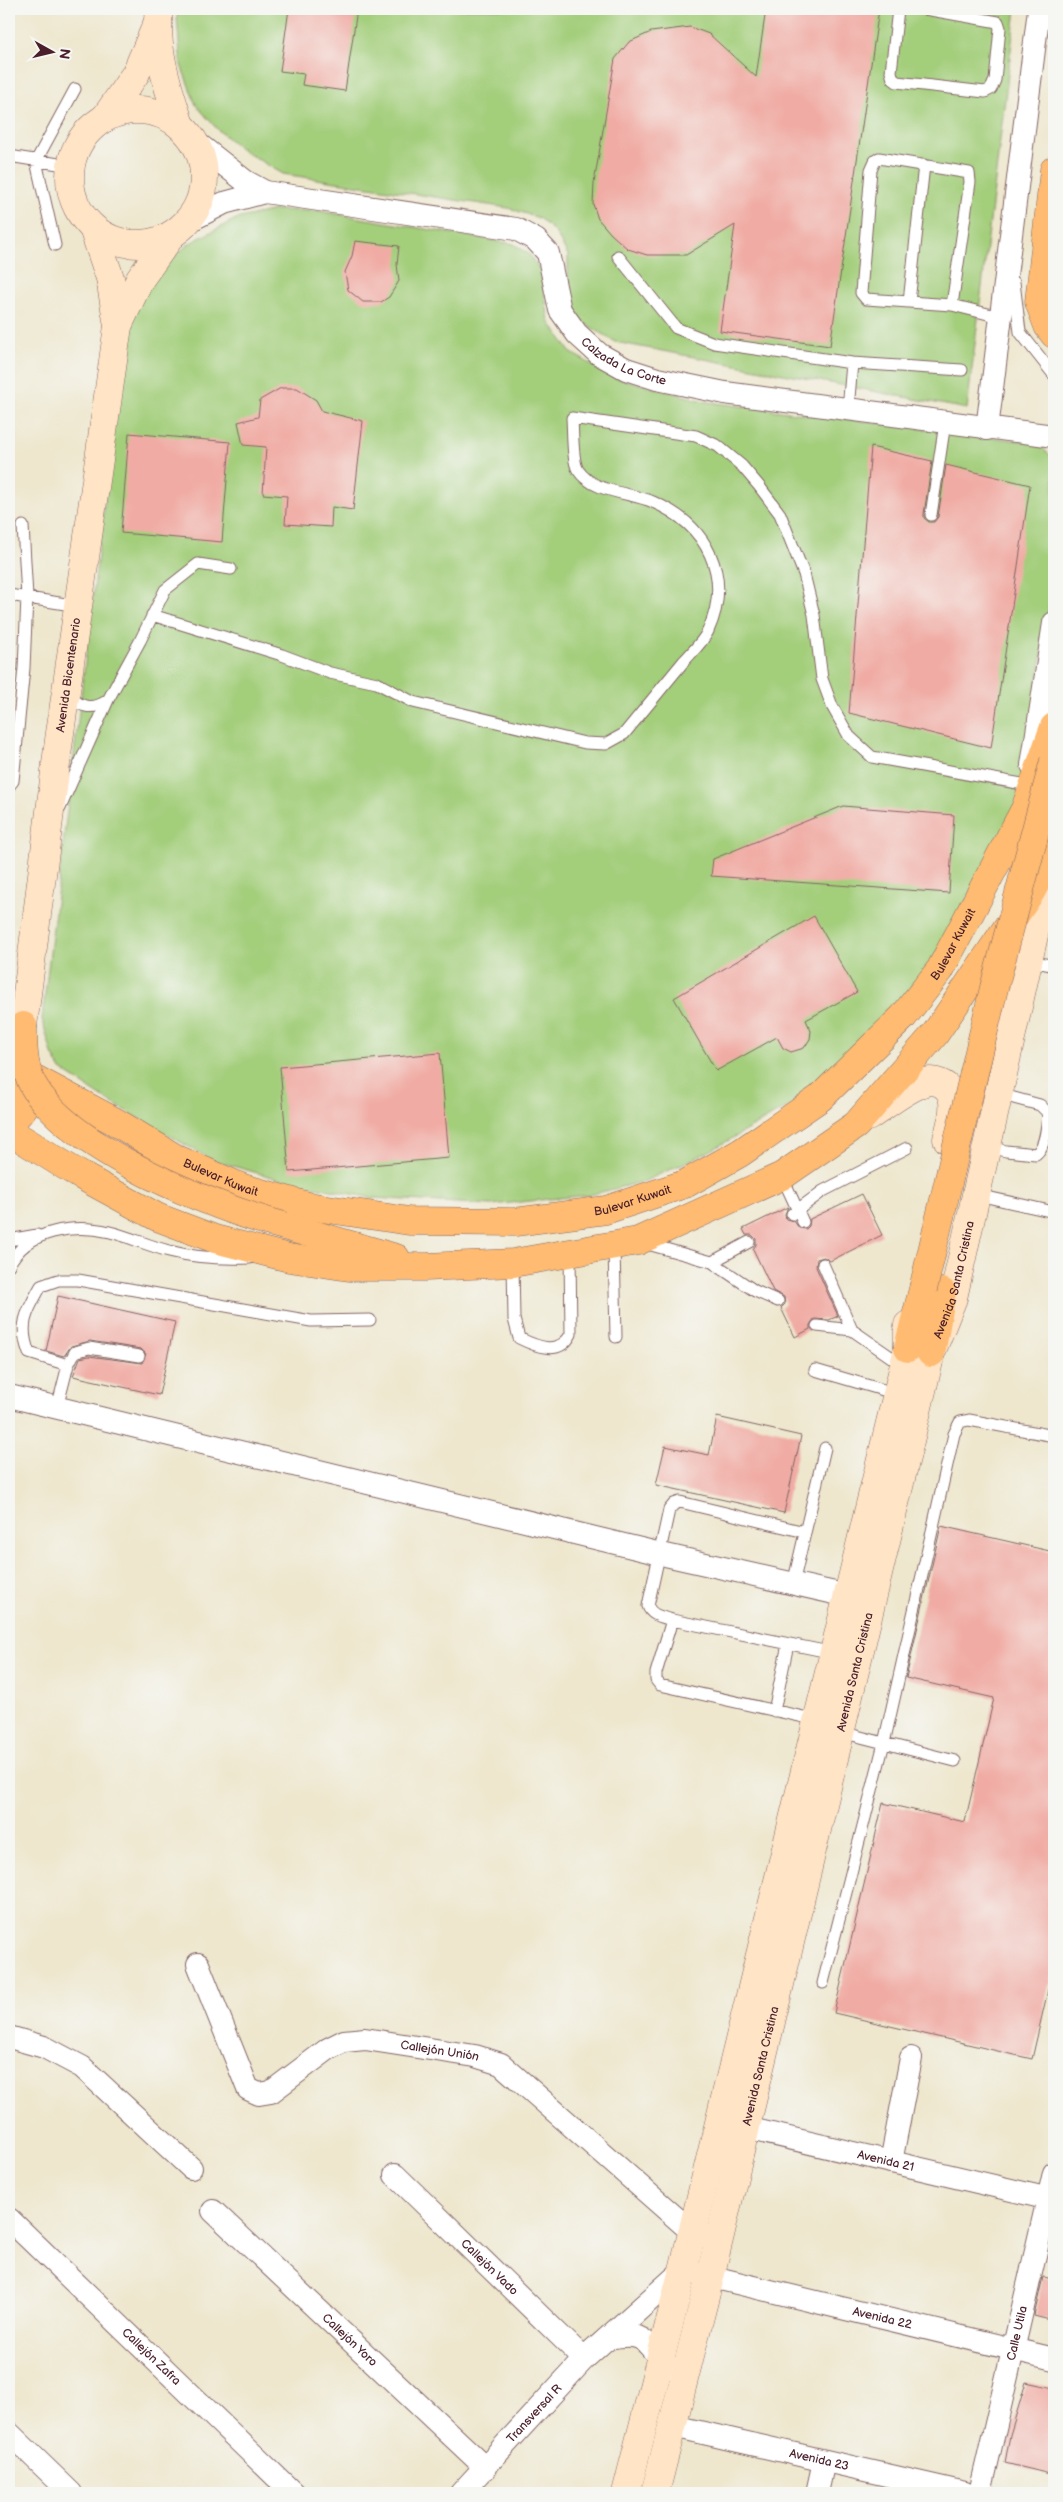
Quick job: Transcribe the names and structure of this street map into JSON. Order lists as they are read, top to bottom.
{
  "streets": {
    "main road": ["Bulevar Kuwait"],
    "street": [
      "Calzada La Corte",
      "Avenida Bicentenario",
      "Avenida Santa Cristina",
      "Callejón Unión",
      "Avenida 21",
      "Callejón Vado",
      "Avenida 22",
      "Calle Utila",
      "Callejón Yoro",
      "Callejón Zafra",
      "Transversal R",
      "Avenida 23"
    ]
  },
  "crossings": [
    ["Calzada La Corte", "Avenida Bicentenario"],
    ["Avenida Santa Cristina", "Callejón Unión"],
    ["Avenida Santa Cristina", "Avenida 21"],
    ["Avenida Santa Cristina", "Avenida 22"],
    ["Avenida Santa Cristina", "Transversal R"],
    ["Avenida Santa Cristina", "Avenida 23"],
    ["Avenida 21", "Calle Utila"],
    ["Callejón Vado", "Transversal R"],
    ["Avenida 22", "Calle Utila"],
    ["Callejón Yoro", "Transversal R"]
  ],
  "north": "right"
}
